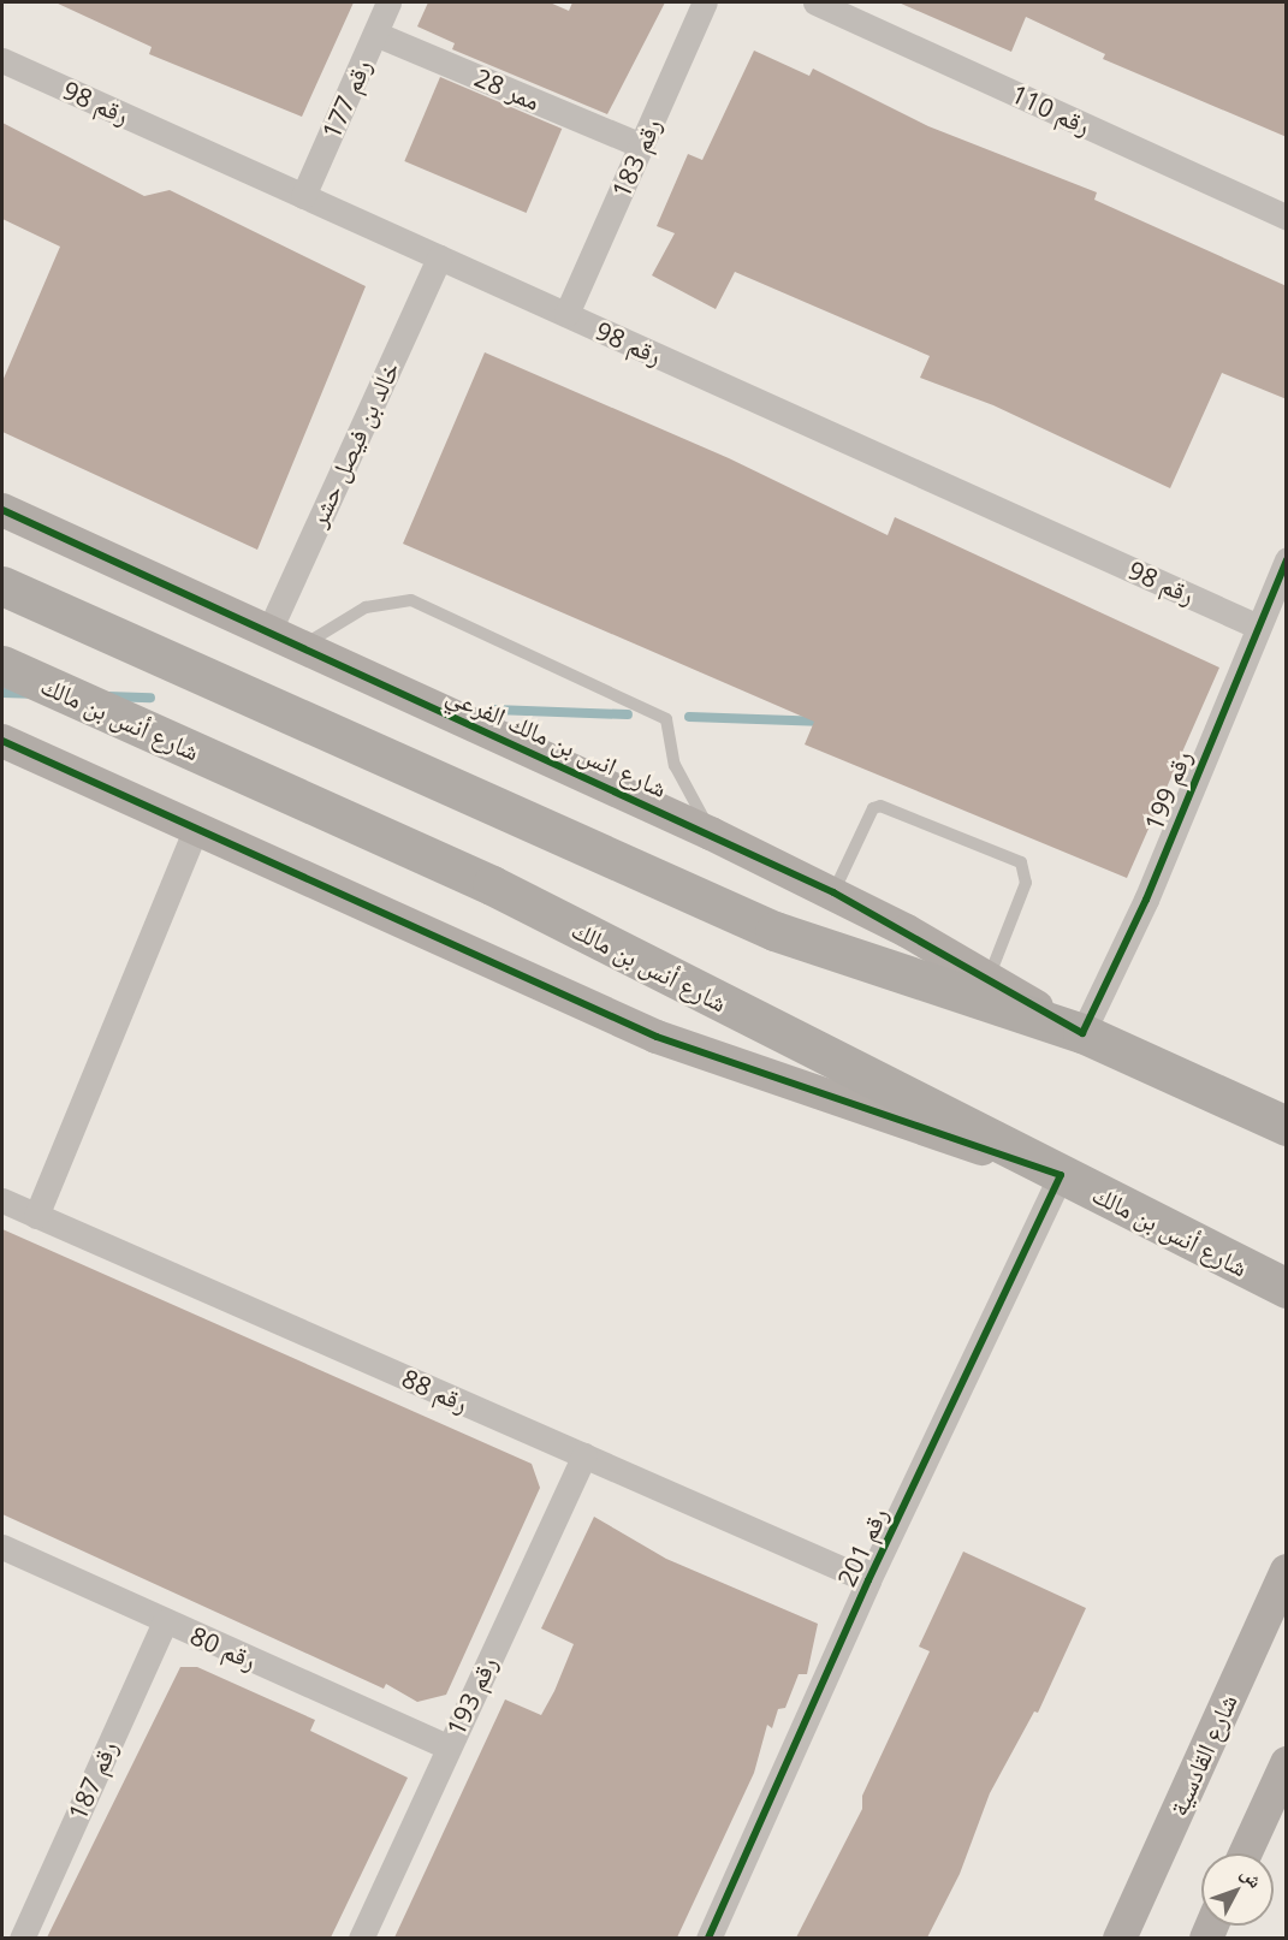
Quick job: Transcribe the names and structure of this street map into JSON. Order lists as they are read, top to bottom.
{
  "streets": {
    "main road": ["شارع أنس بن مالك"],
    "street": [
      "ممر 28",
      "رقم 177",
      "رقم 98",
      "رقم 110",
      "رقم 183",
      "خالد بن فيصل حشر",
      "شارع انس بن مالك الفرعي",
      "رقم 199",
      "رقم 88",
      "رقم 201",
      "رقم 80",
      "رقم 193",
      "شارع القادسية",
      "رقم 187"
    ]
  },
  "crossings": [
    ["ممر 28", "رقم 177"],
    ["ممر 28", "رقم 183"],
    ["رقم 177", "رقم 98"],
    ["رقم 98", "رقم 183"],
    ["رقم 98", "خالد بن فيصل حشر"],
    ["رقم 98", "رقم 199"],
    ["خالد بن فيصل حشر", "شارع انس بن مالك الفرعي"],
    ["شارع أنس بن مالك", "رقم 201"],
    ["شارع انس بن مالك الفرعي", "رقم 199"],
    ["رقم 88", "رقم 201"],
    ["رقم 88", "رقم 193"],
    ["رقم 80", "رقم 193"],
    ["رقم 80", "رقم 187"]
  ],
  "north": "top right"
}
